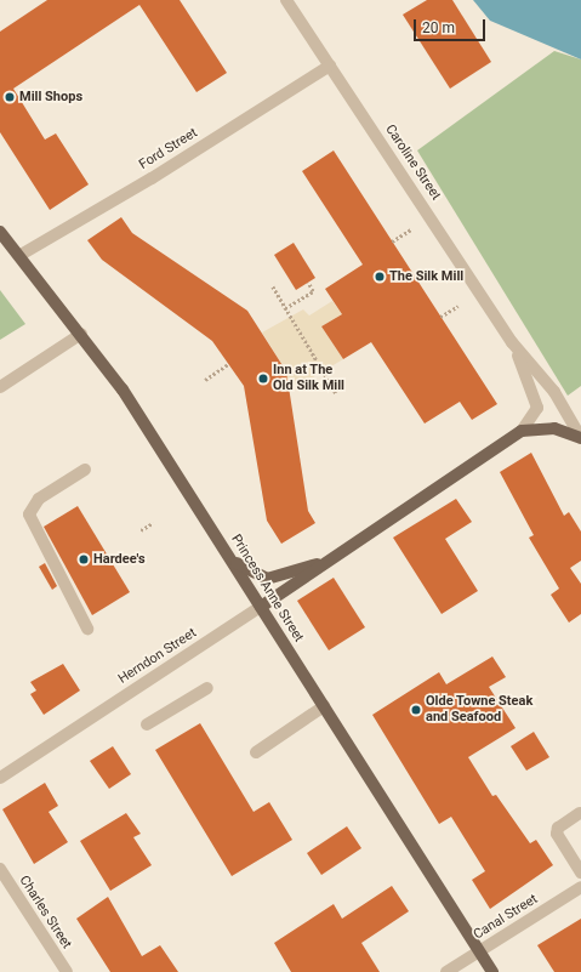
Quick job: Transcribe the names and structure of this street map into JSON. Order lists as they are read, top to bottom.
{
  "streets": {
    "main road": ["Princess Anne Street", "Herndon Street"],
    "street": [
      "Ford Street",
      "Caroline Street",
      "Charles Street",
      "Canal Street"
    ]
  },
  "crossings": [
    ["Ford Street", "Caroline Street"],
    ["Ford Street", "Princess Anne Street"],
    ["Caroline Street", "Herndon Street"],
    ["Princess Anne Street", "Herndon Street"],
    ["Princess Anne Street", "Canal Street"]
  ],
  "places": [
    "Mill Shops",
    "The Silk Mill",
    "Inn at The Old Silk Mill",
    "Hardee's",
    "Olde Towne Steak and Seafood"
  ],
  "scale_bar": "20 m"
}
